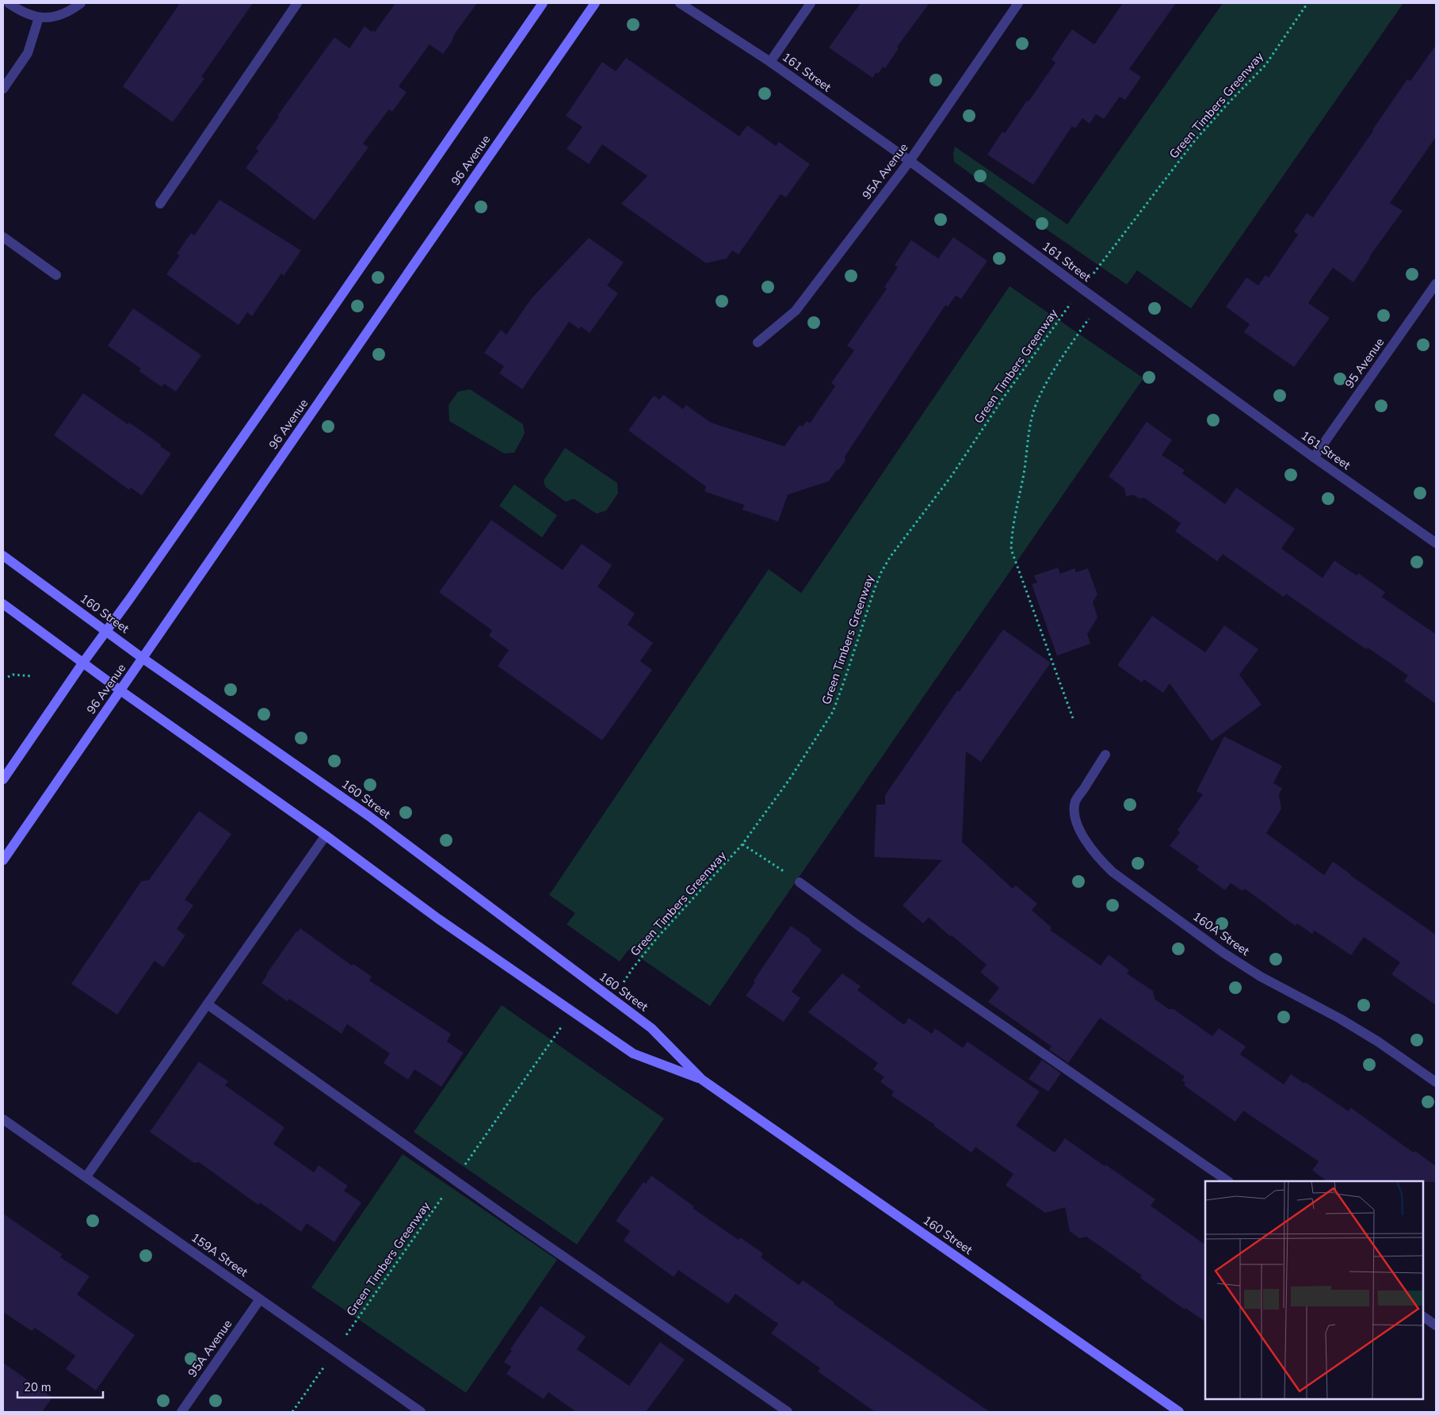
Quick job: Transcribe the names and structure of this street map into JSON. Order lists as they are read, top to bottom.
{
  "streets": {
    "main road": ["96 Avenue", "160 Street"],
    "street": [
      "161 Street",
      "95A Avenue",
      "95 Avenue",
      "160A Street",
      "159A Street"
    ],
    "path": ["Green Timbers Greenway"]
  },
  "crossings": [
    ["161 Street", "95A Avenue"],
    ["161 Street", "95 Avenue"],
    ["96 Avenue", "160 Street"],
    ["95A Avenue", "159A Street"]
  ],
  "scale_bar": "20 m"
}
